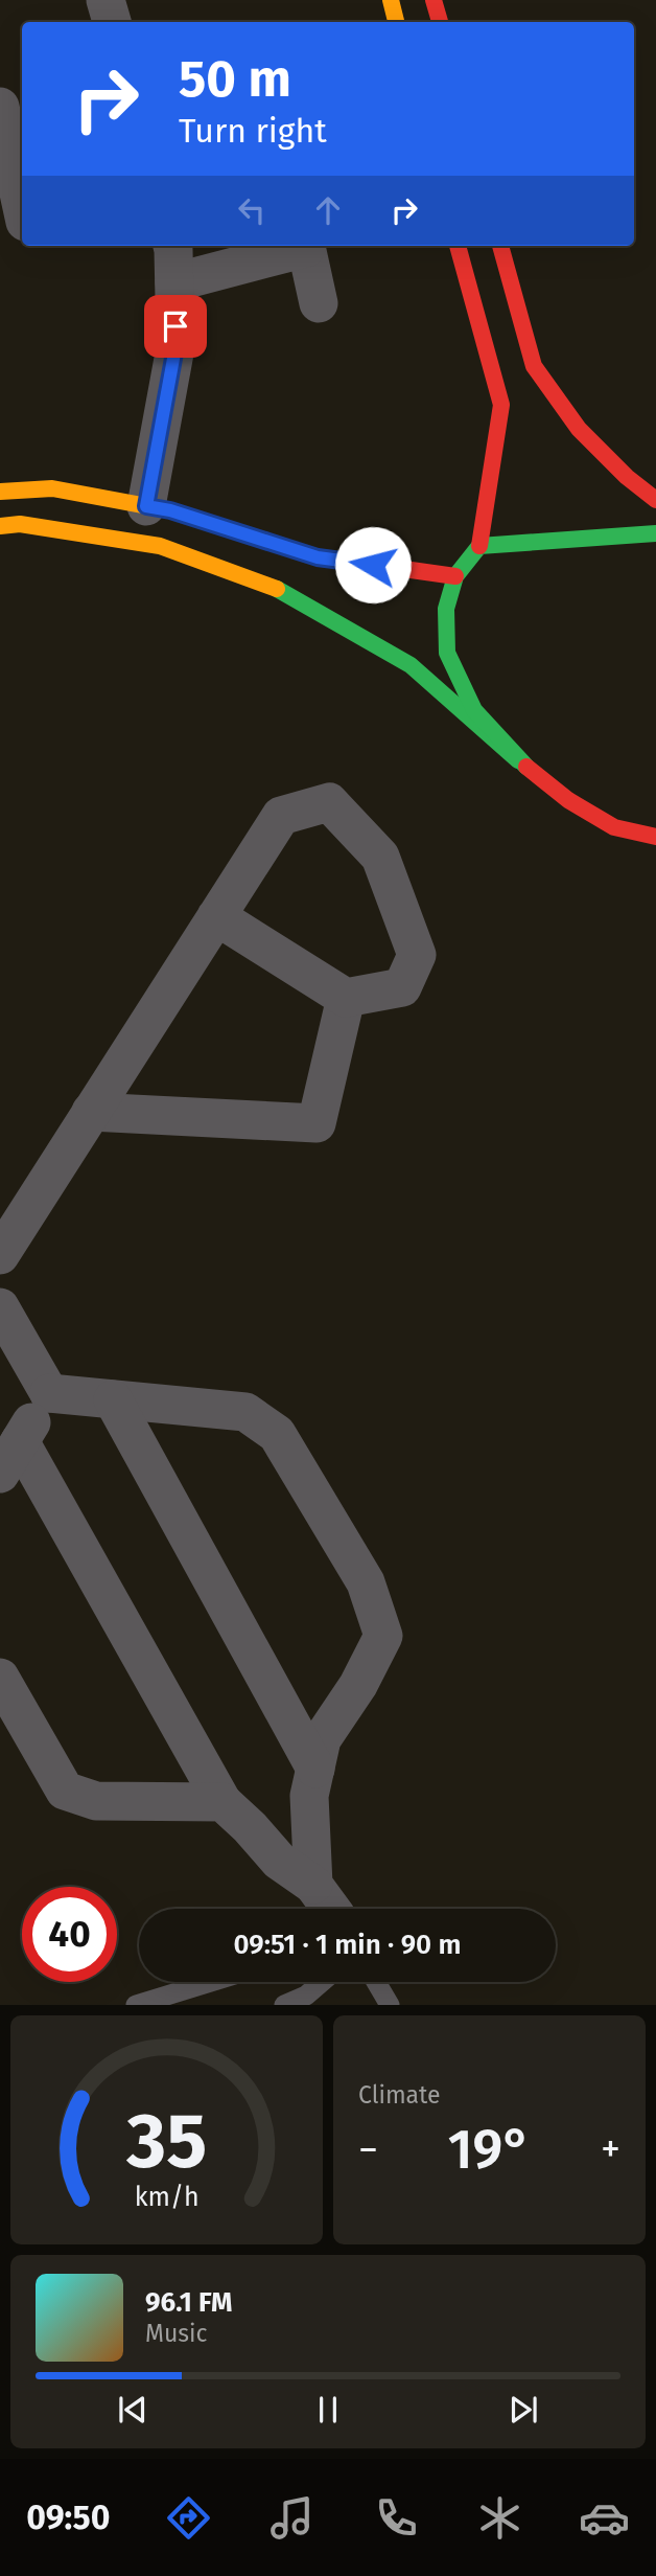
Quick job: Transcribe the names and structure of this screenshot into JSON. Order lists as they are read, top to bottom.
{
  "page": {
    "turn": ["50 m", "Turn right"],
    "limit": "40",
    "trip": "09:51 · 1 min · 90 m",
    "tile": "Climate",
    "heat": ["−", "19°", "+"],
    "song": ["96.1 FM", "Music"],
    "tabs": "09:50",
    "gauge": ["35", "km/h"]
  }
}
